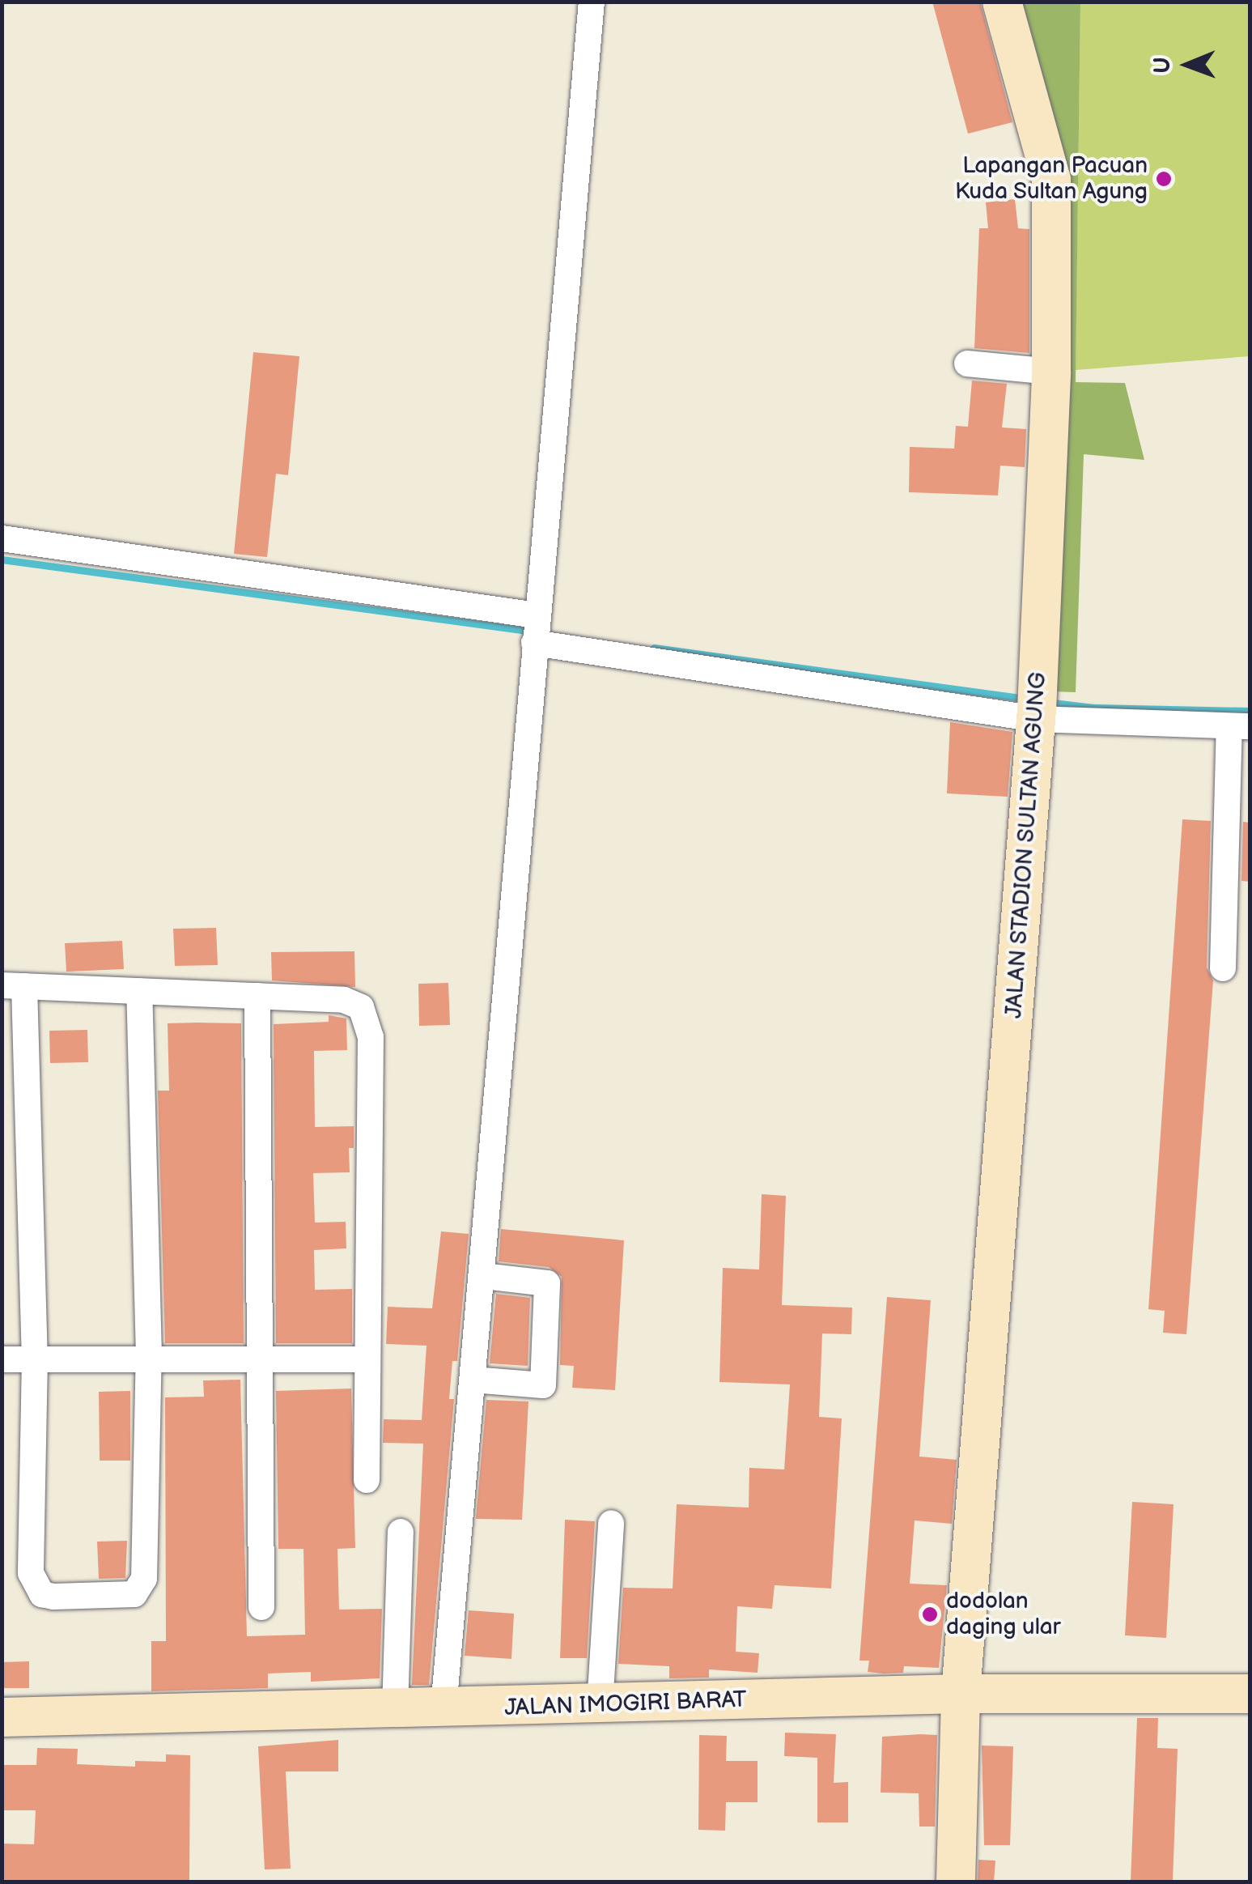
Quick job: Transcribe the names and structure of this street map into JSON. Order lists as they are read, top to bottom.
{
  "streets": {
    "main road": ["JALAN STADION SULTAN AGUNG", "JALAN IMOGIRI BARAT"]
  },
  "crossings": [
    ["JALAN STADION SULTAN AGUNG", "JALAN IMOGIRI BARAT"]
  ],
  "places": ["Lapangan Pacuan Kuda Sultan Agung", "dodolan daging ular"],
  "north": "left"
}
